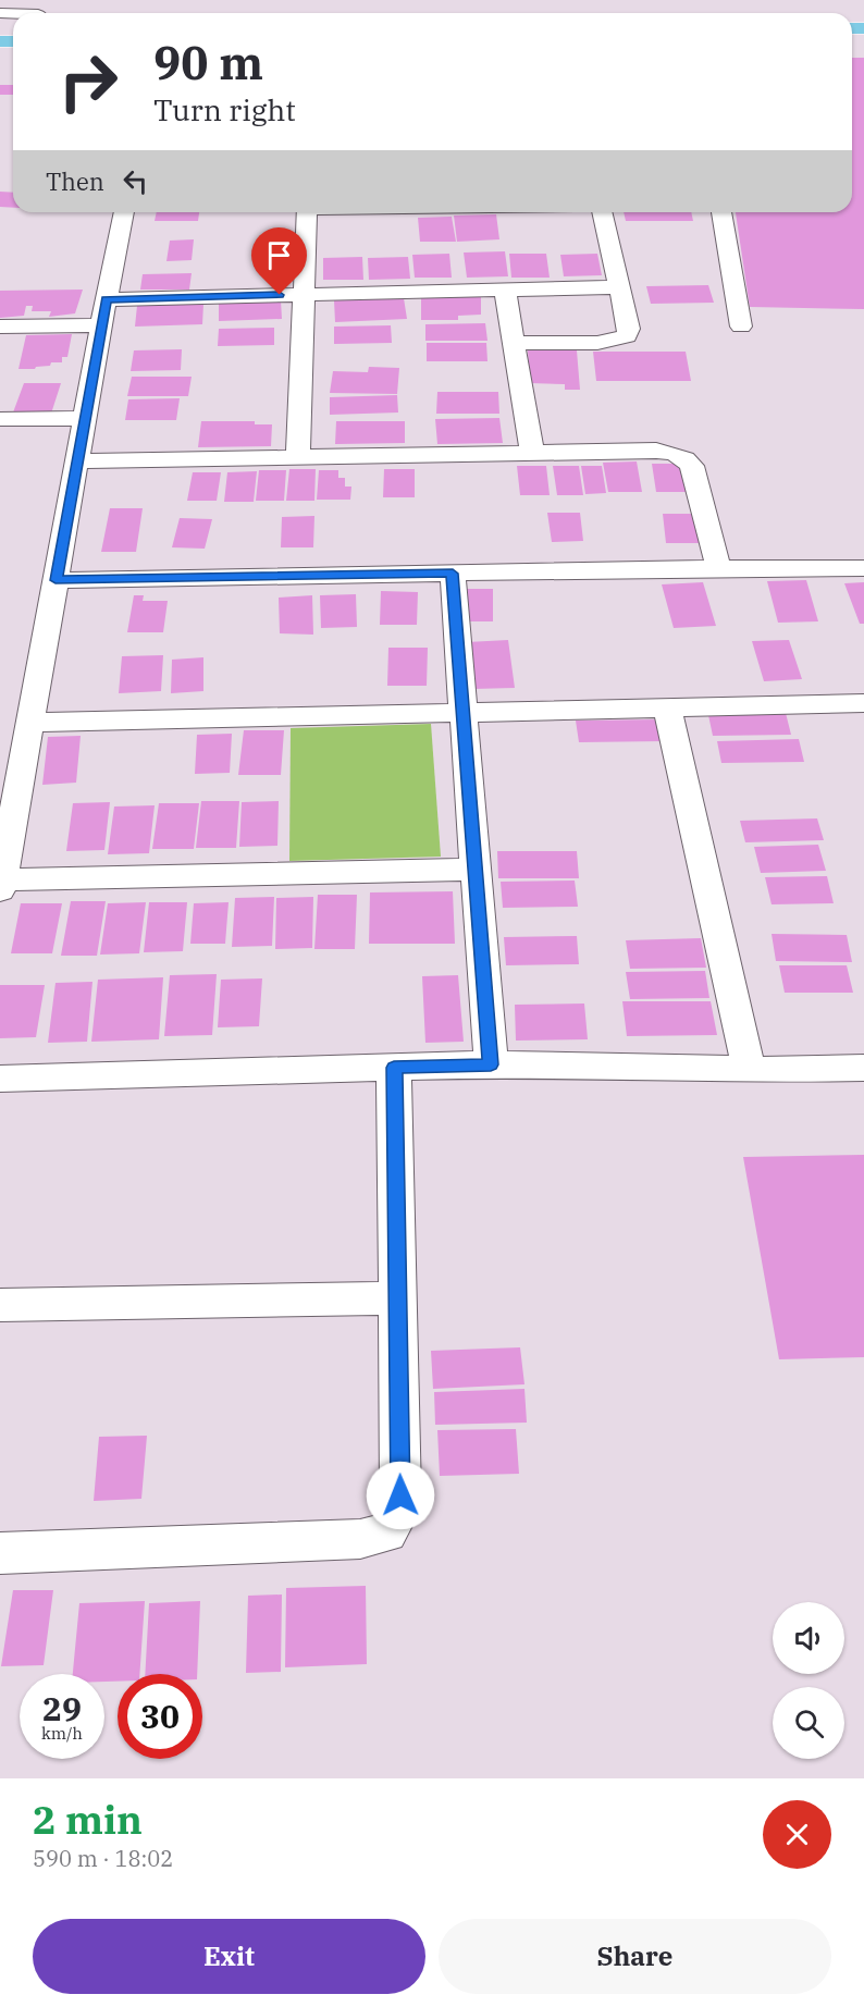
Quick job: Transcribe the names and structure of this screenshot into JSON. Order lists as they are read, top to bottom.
{
  "page": {
    "turn": ["90 m", "Turn right"],
    "then": "Then",
    "speed": "29 km/h",
    "limit": "30",
    "heading": ["2 min", "590 m · 18:02"],
    "buttons": ["Exit", "Share"]
  }
}
